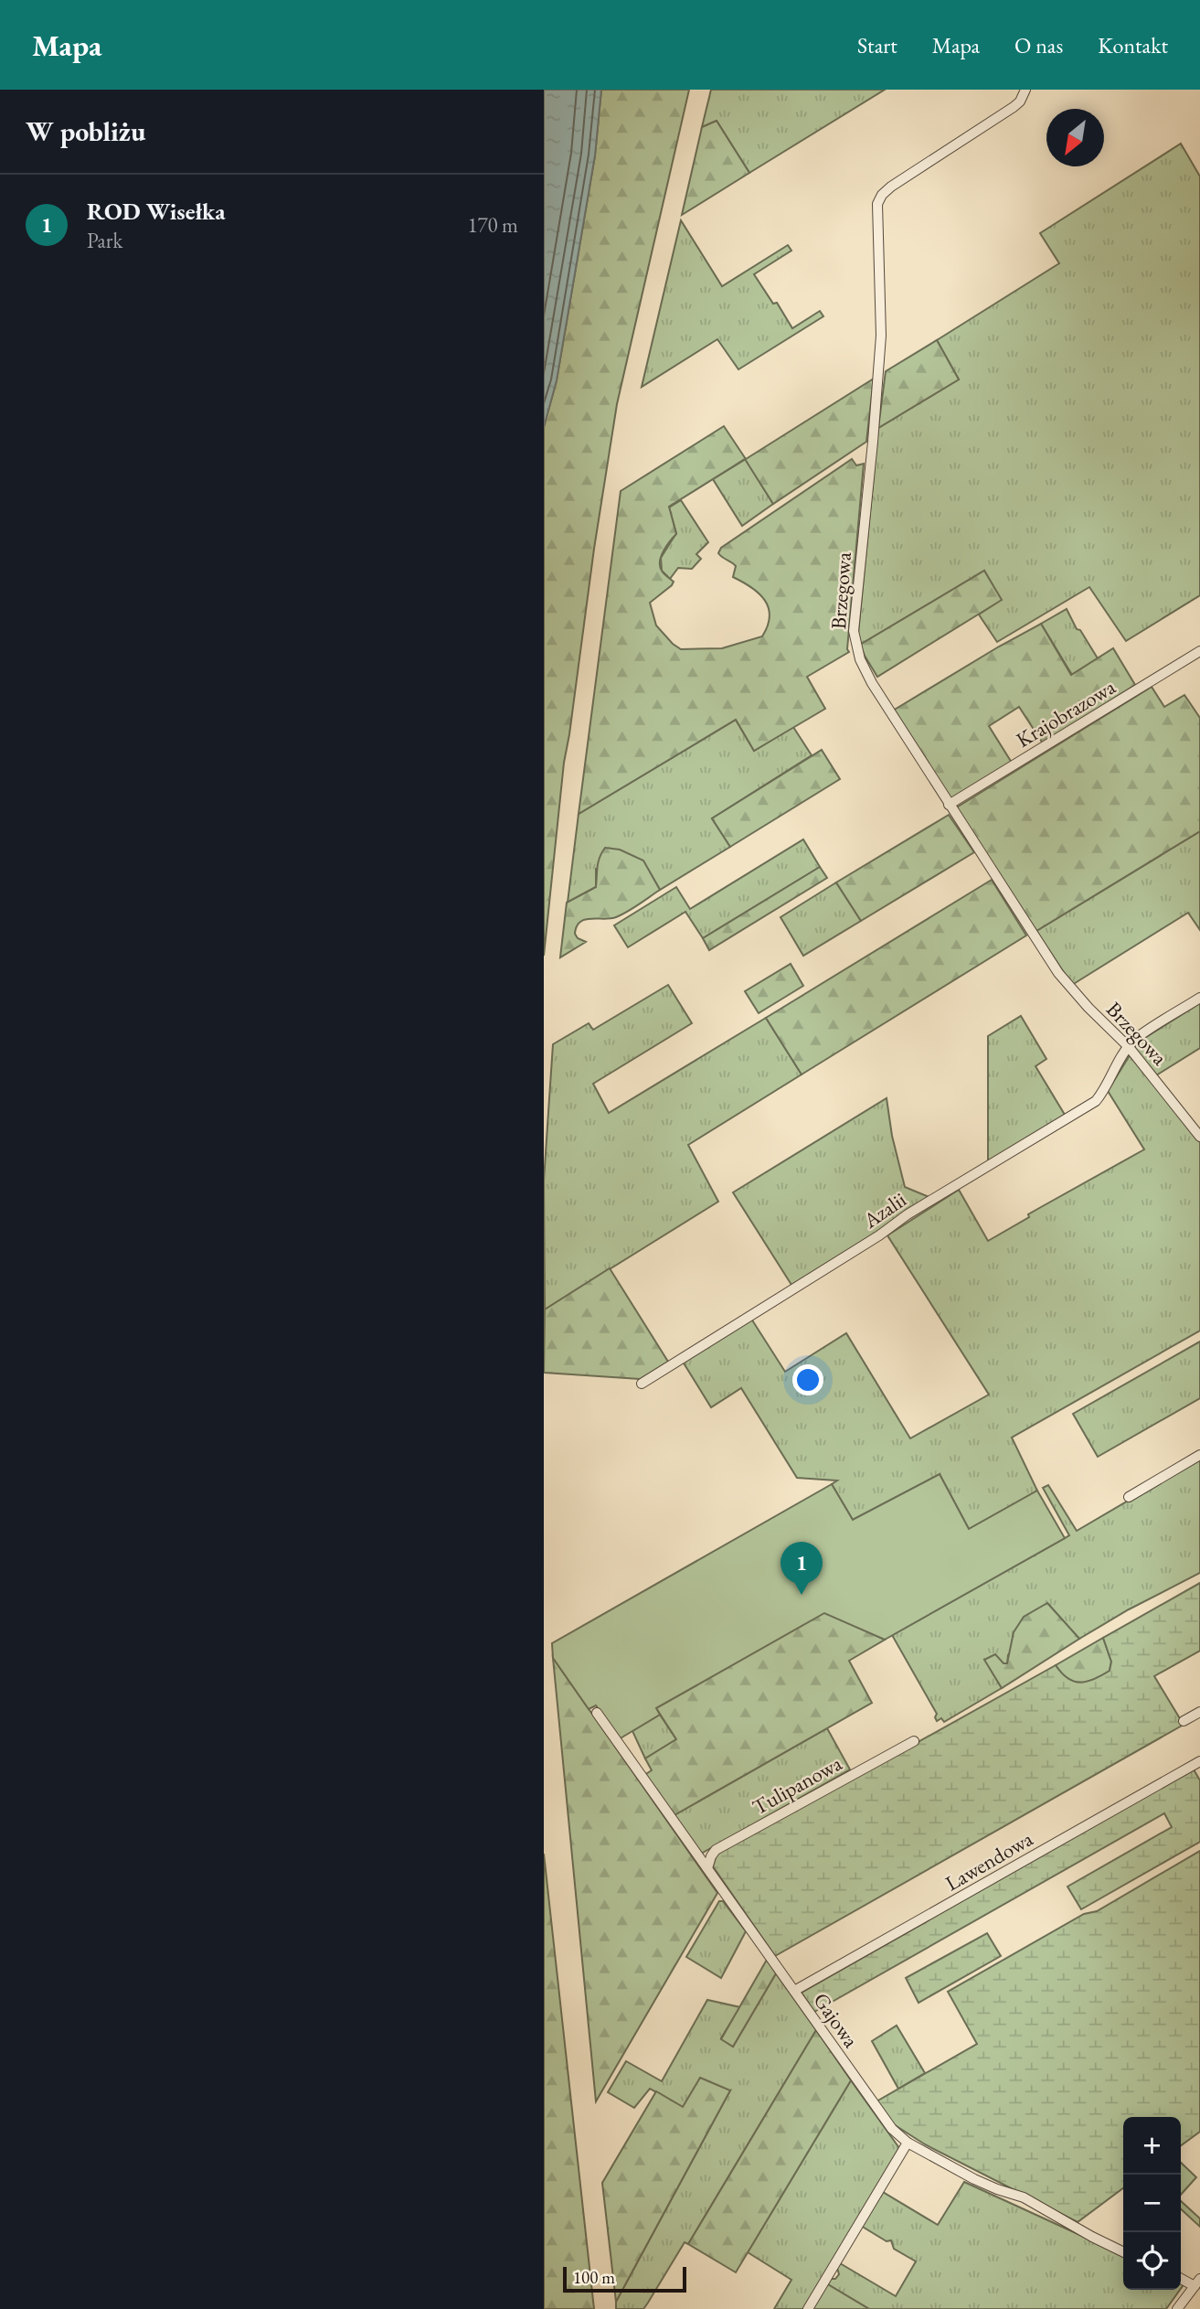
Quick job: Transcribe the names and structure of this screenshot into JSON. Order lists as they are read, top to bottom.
{
  "streets": {
    "street": [
      "Brzegowa",
      "Krajobrazowa",
      "Azalii",
      "Tulipanowa",
      "Lawendowa",
      "Gajowa"
    ]
  },
  "crossings": [
    ["Brzegowa", "Krajobrazowa"],
    ["Brzegowa", "Azalii"],
    ["Tulipanowa", "Gajowa"],
    ["Lawendowa", "Gajowa"]
  ],
  "scale_bar": "100 m",
  "north": "bottom left",
  "page": {
    "header": "Mapa",
    "nav": [
      "Start",
      "Mapa",
      "O nas",
      "Kontakt"
    ],
    "heading": "W pobliżu",
    "list": [
      {
        "mark": "1",
        "name": "ROD Wisełka",
        "note": "Park",
        "value": "170 m"
      }
    ],
    "pins": "1",
    "map_buttons": ["+", "−"],
    "scale": "100 m"
  }
}
